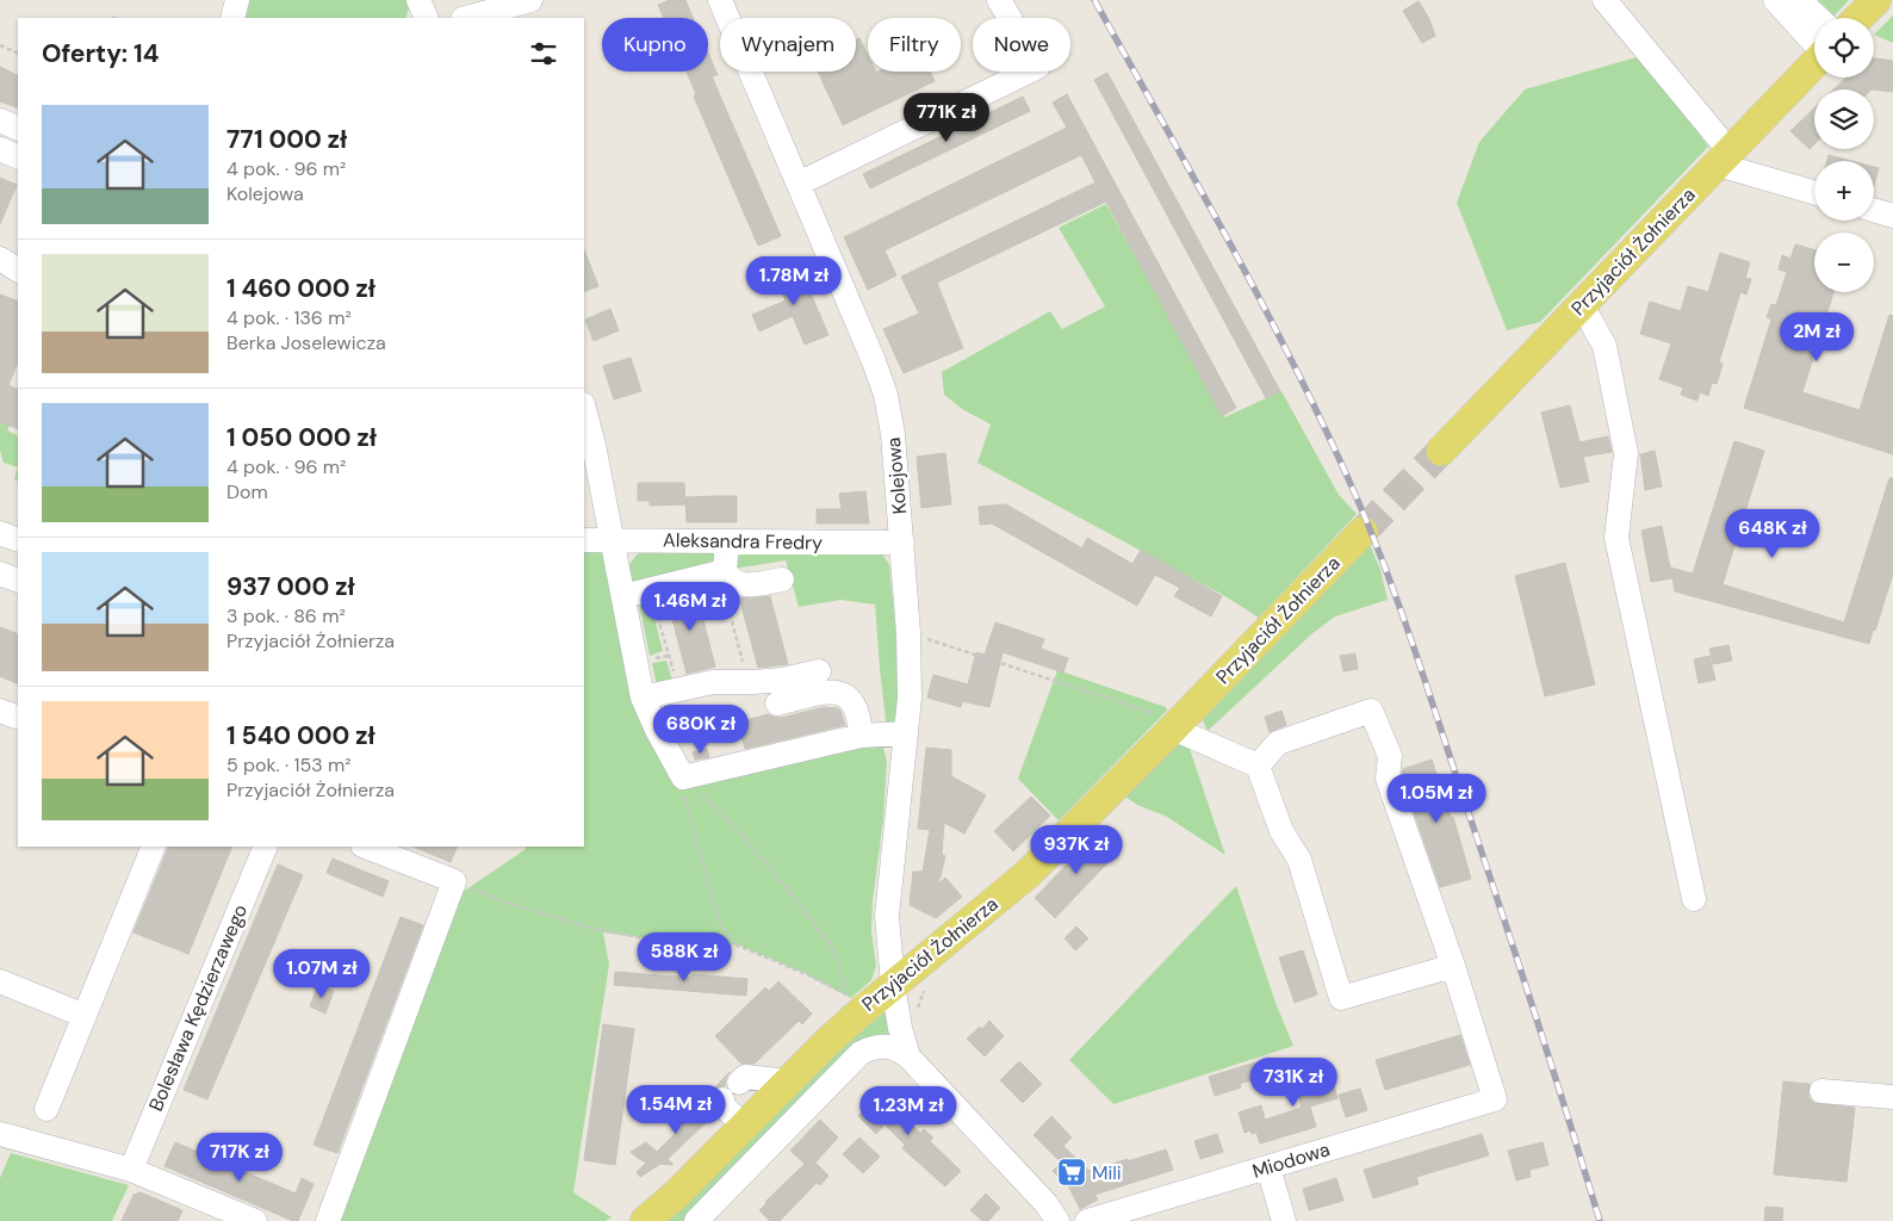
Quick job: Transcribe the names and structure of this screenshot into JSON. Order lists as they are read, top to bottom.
{
  "streets": {
    "main road": ["Przyjaciół Żołnierza"],
    "street": [
      "Kolejowa",
      "Aleksandra Fredry",
      "Bolesława Kędzierzawego",
      "Miodowa"
    ]
  },
  "crossings": [
    ["Przyjaciół Żołnierza", "Kolejowa"],
    ["Kolejowa", "Aleksandra Fredry"]
  ],
  "places": {
    "supermarket": ["Mili"]
  },
  "page": {
    "map_buttons": ["+", "−"],
    "chip": [
      "Kupno",
      "Wynajem",
      "Filtry",
      "Nowe"
    ],
    "heading": "Oferty: 14",
    "list": [
      {
        "name": "771 000 zł",
        "note": "4 pok. · 96 m² · Kolejowa"
      },
      {
        "name": "1 460 000 zł",
        "note": "4 pok. · 136 m² · Berka Joselewicza"
      },
      {
        "name": "1 050 000 zł",
        "note": "4 pok. · 96 m² · Dom"
      },
      {
        "name": "937 000 zł",
        "note": "3 pok. · 86 m² · Przyjaciół Żołnierza"
      },
      {
        "name": "1 540 000 zł",
        "note": "5 pok. · 153 m² · Przyjaciół Żołnierza"
      }
    ],
    "price": [
      "771K zł",
      "1.78M zł",
      "2M zł",
      "648K zł",
      "1.46M zł",
      "680K zł",
      "1.05M zł",
      "937K zł",
      "588K zł",
      "1.07M zł",
      "731K zł",
      "1.54M zł",
      "1.23M zł",
      "717K zł"
    ]
  }
}
